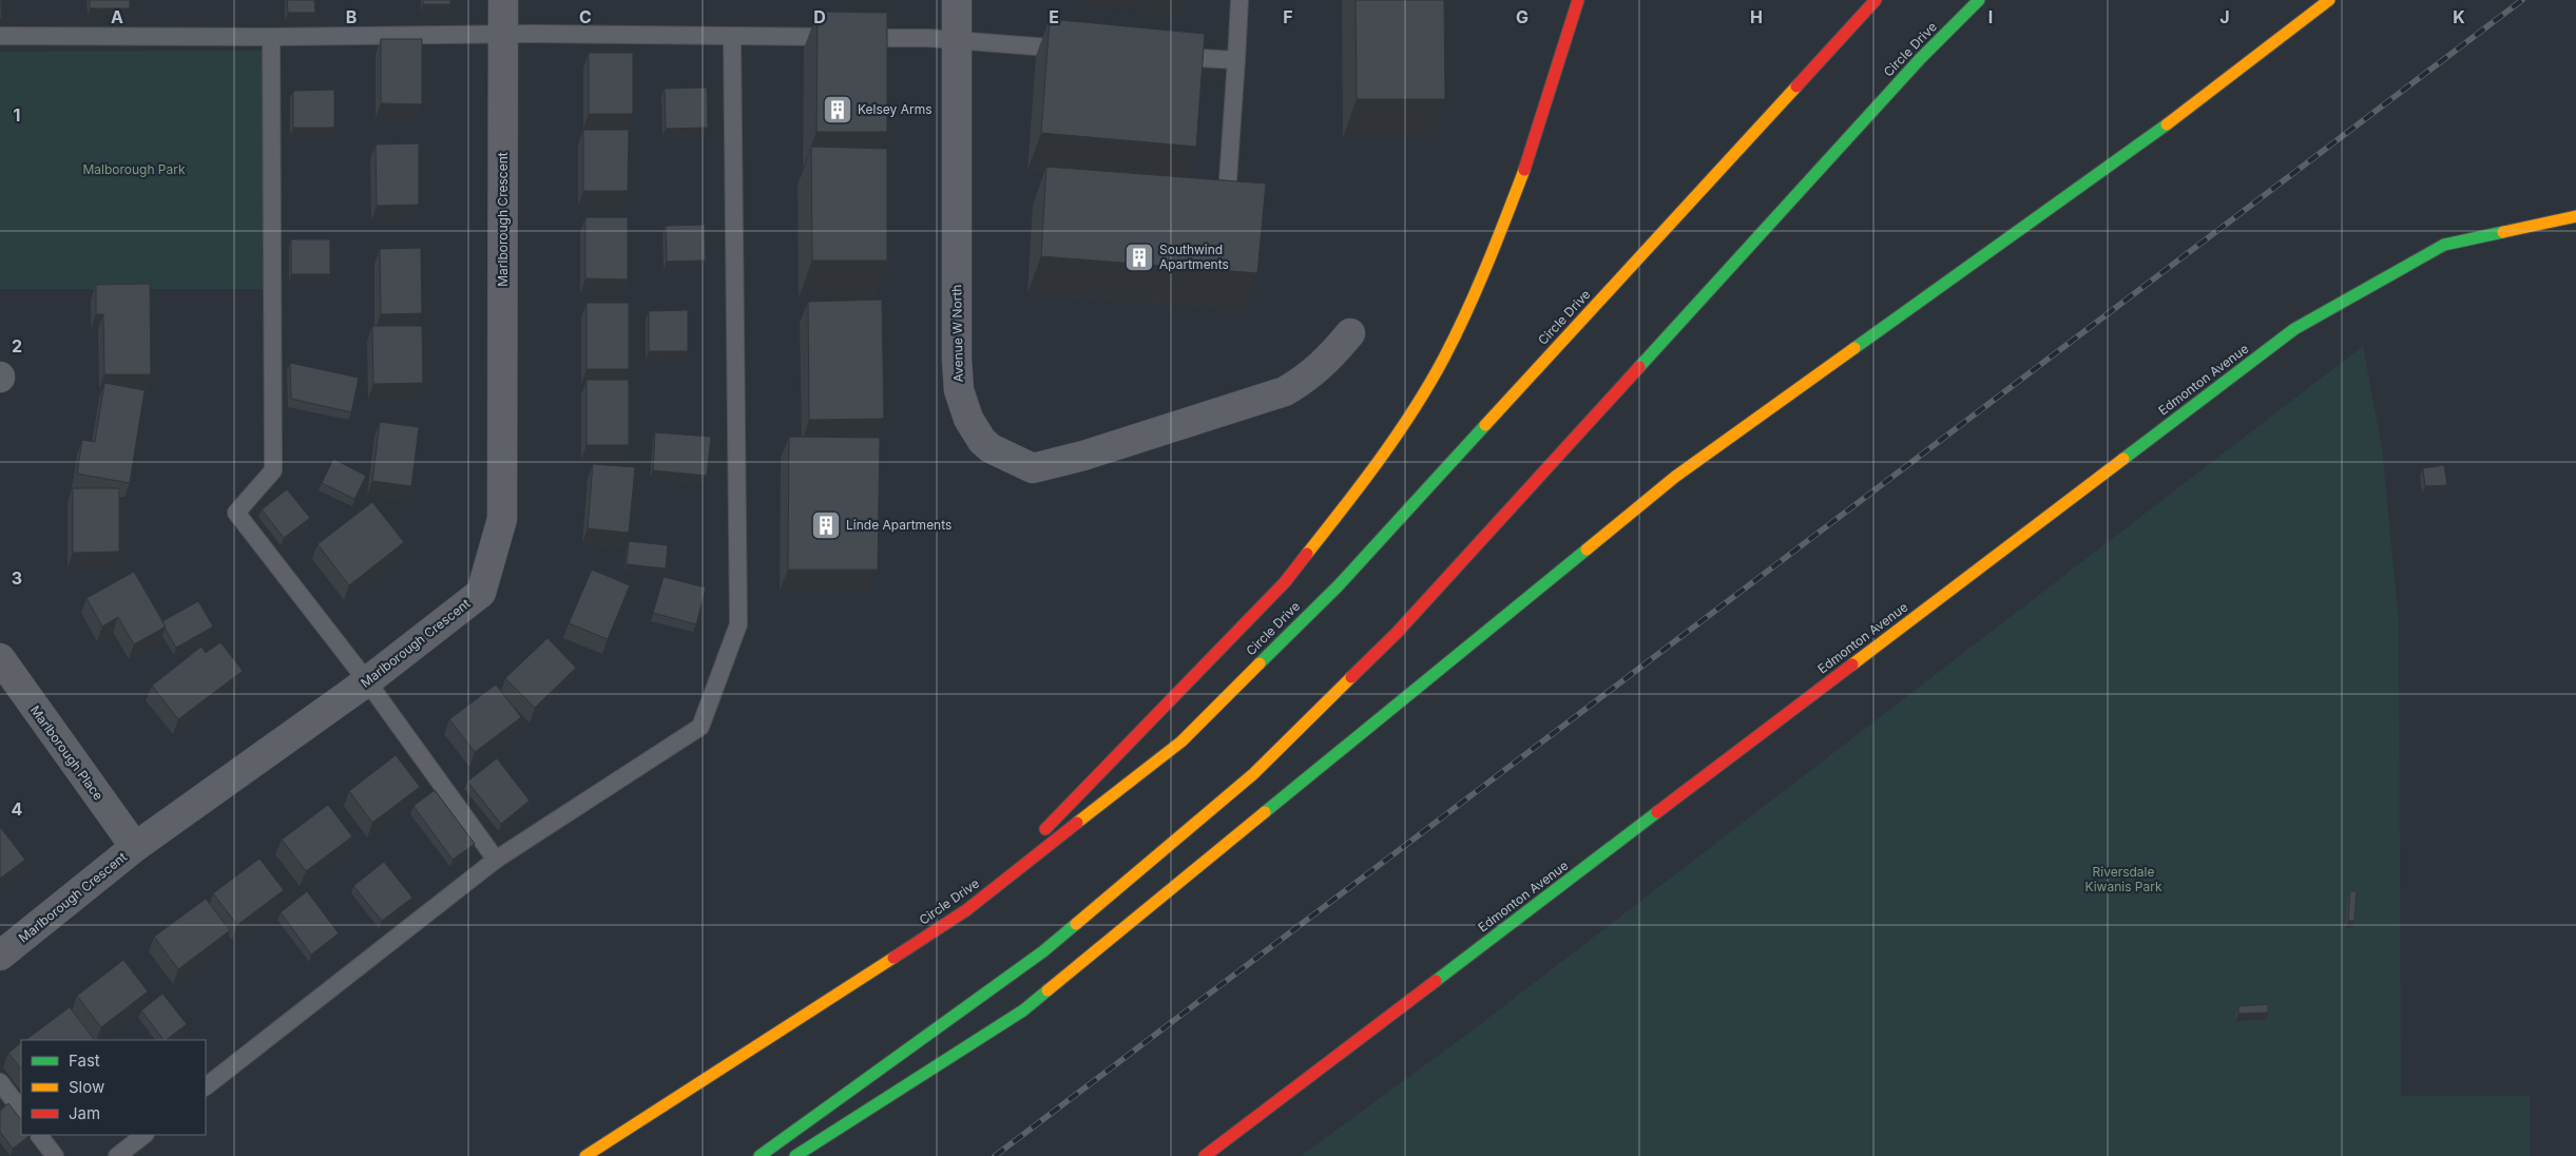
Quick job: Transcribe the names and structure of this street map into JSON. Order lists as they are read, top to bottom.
{
  "streets": {
    "main road": ["Circle Drive", "Edmonton Avenue"],
    "street": ["Marlborough Crescent", "Avenue W North", "Marlborough Place"]
  },
  "crossings": [
    ["Marlborough Crescent", "Marlborough Place"]
  ],
  "parks": ["Malborough Park", "Riversdale Kiwanis Park"],
  "places": {
    "building": ["Kelsey Arms", "Southwind Apartments", "Linde Apartments"]
  },
  "legend": ["Fast", "Slow", "Jam"],
  "grid": {
    "columns": [
      "A",
      "B",
      "C",
      "D",
      "E",
      "F",
      "G",
      "H",
      "I",
      "J",
      "K"
    ],
    "rows": [
      "1",
      "2",
      "3",
      "4"
    ]
  }
}
